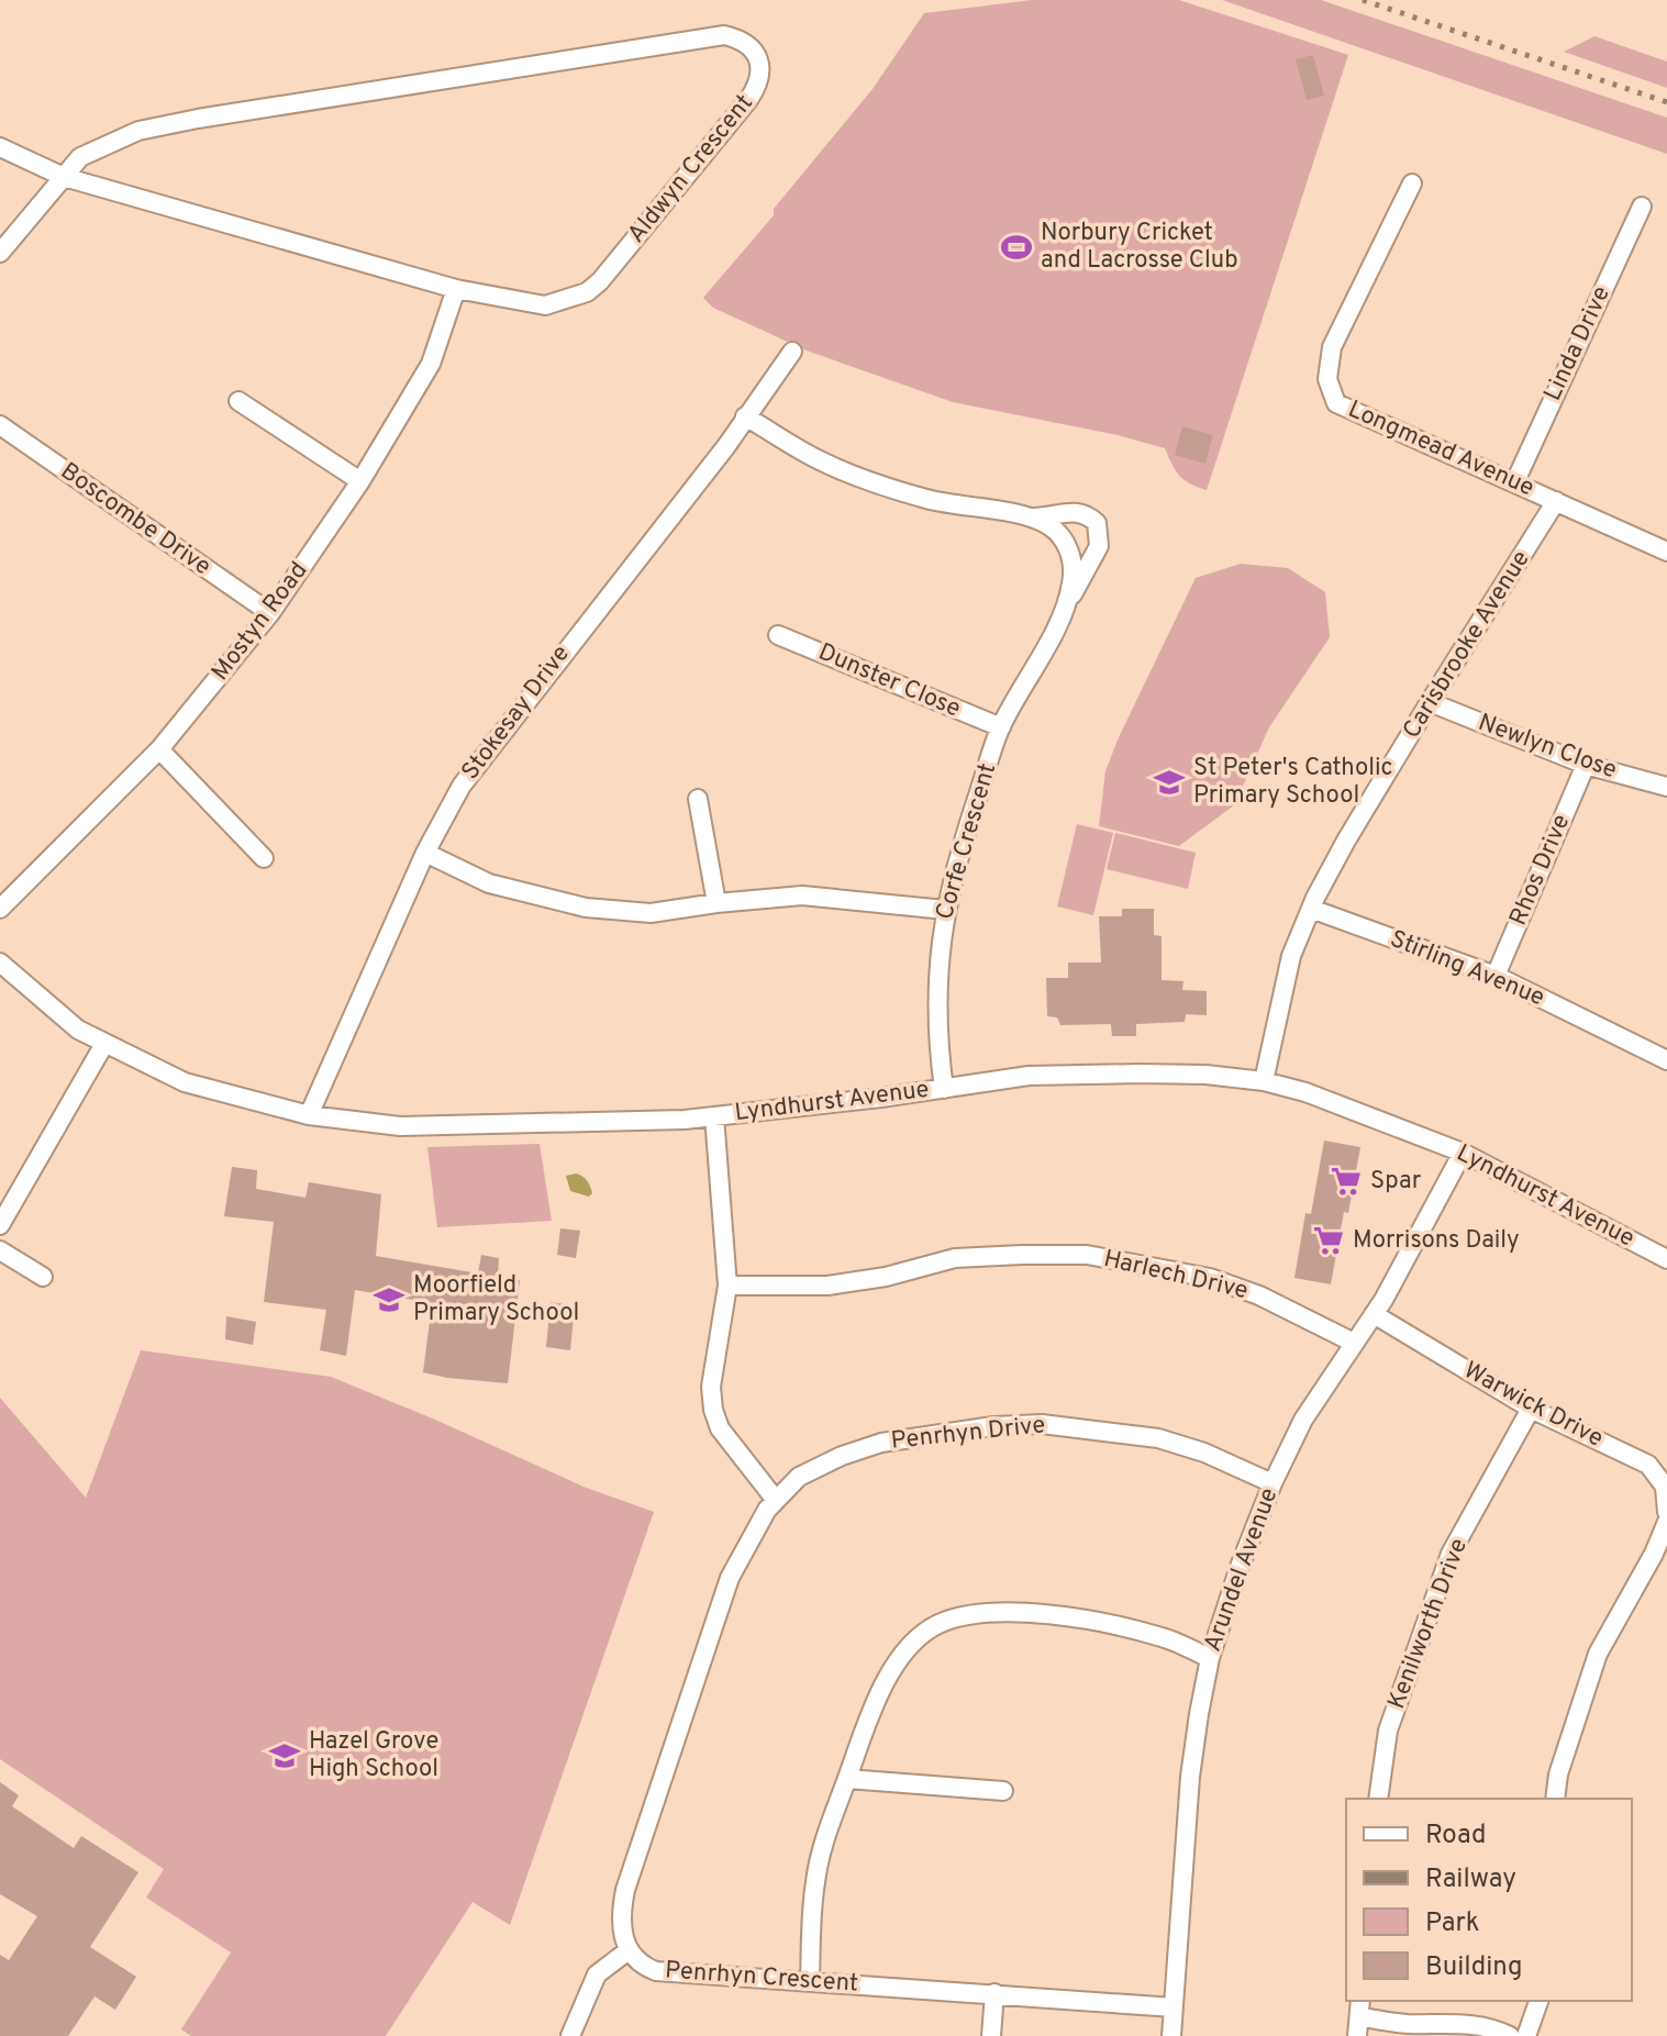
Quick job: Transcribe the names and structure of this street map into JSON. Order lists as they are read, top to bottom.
{
  "streets": {
    "street": [
      "Aldwyn Crescent",
      "Linda Drive",
      "Longmead Avenue",
      "Boscombe Drive",
      "Mostyn Road",
      "Carisbrooke Avenue",
      "Dunster Close",
      "Stokesay Drive",
      "Newlyn Close",
      "Corfe Crescent",
      "Rhos Drive",
      "Stirling Avenue",
      "Lyndhurst Avenue",
      "Harlech Drive",
      "Warwick Drive",
      "Penrhyn Drive",
      "Arundel Avenue",
      "Kenilworth Drive",
      "Penrhyn Crescent"
    ]
  },
  "crossings": [
    ["Aldwyn Crescent", "Mostyn Road"],
    ["Linda Drive", "Longmead Avenue"],
    ["Longmead Avenue", "Carisbrooke Avenue"],
    ["Boscombe Drive", "Mostyn Road"],
    ["Carisbrooke Avenue", "Newlyn Close"],
    ["Carisbrooke Avenue", "Stirling Avenue"],
    ["Carisbrooke Avenue", "Lyndhurst Avenue"],
    ["Dunster Close", "Corfe Crescent"],
    ["Stokesay Drive", "Corfe Crescent"],
    ["Stokesay Drive", "Lyndhurst Avenue"],
    ["Newlyn Close", "Rhos Drive"],
    ["Corfe Crescent", "Lyndhurst Avenue"],
    ["Rhos Drive", "Stirling Avenue"],
    ["Lyndhurst Avenue", "Arundel Avenue"],
    ["Harlech Drive", "Arundel Avenue"],
    ["Warwick Drive", "Arundel Avenue"],
    ["Warwick Drive", "Kenilworth Drive"],
    ["Penrhyn Drive", "Arundel Avenue"],
    ["Arundel Avenue", "Penrhyn Crescent"]
  ],
  "places": {
    "sports": ["Norbury Cricket and Lacrosse Club"],
    "school or university": ["St Peter's Catholic Primary School", "Moorfield Primary School", "Hazel Grove High School"],
    "supermarket": ["Spar", "Morrisons Daily"]
  },
  "legend": [
    "Road",
    "Railway",
    "Park",
    "Building"
  ]
}
